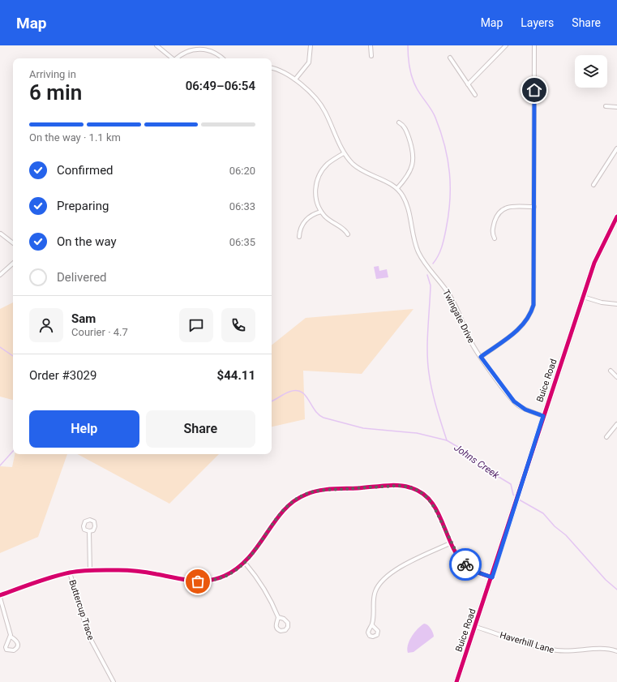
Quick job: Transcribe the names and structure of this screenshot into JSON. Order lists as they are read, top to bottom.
{
  "streets": {
    "street": [
      "Twingate Drive",
      "Buice Road",
      "Buttercup Trace",
      "Haverhill Lane"
    ]
  },
  "crossings": [
    ["Twingate Drive", "Buice Road"],
    ["Buice Road", "Haverhill Lane"]
  ],
  "water": ["Johns Creek"],
  "page": {
    "header": "Map",
    "nav": ["Map", "Layers", "Share"],
    "heading": ["6 min", "Arriving in", "06:49–06:54"],
    "panel": [
      "Sam",
      "Courier · 4.7",
      "Order #3029",
      "$44.11"
    ],
    "bar": "On the way · 1.1 km",
    "list": [
      ["Confirmed", "06:20"],
      ["Preparing", "06:33"],
      ["On the way", "06:35"],
      "Delivered"
    ],
    "buttons": ["Help", "Share"]
  }
}
